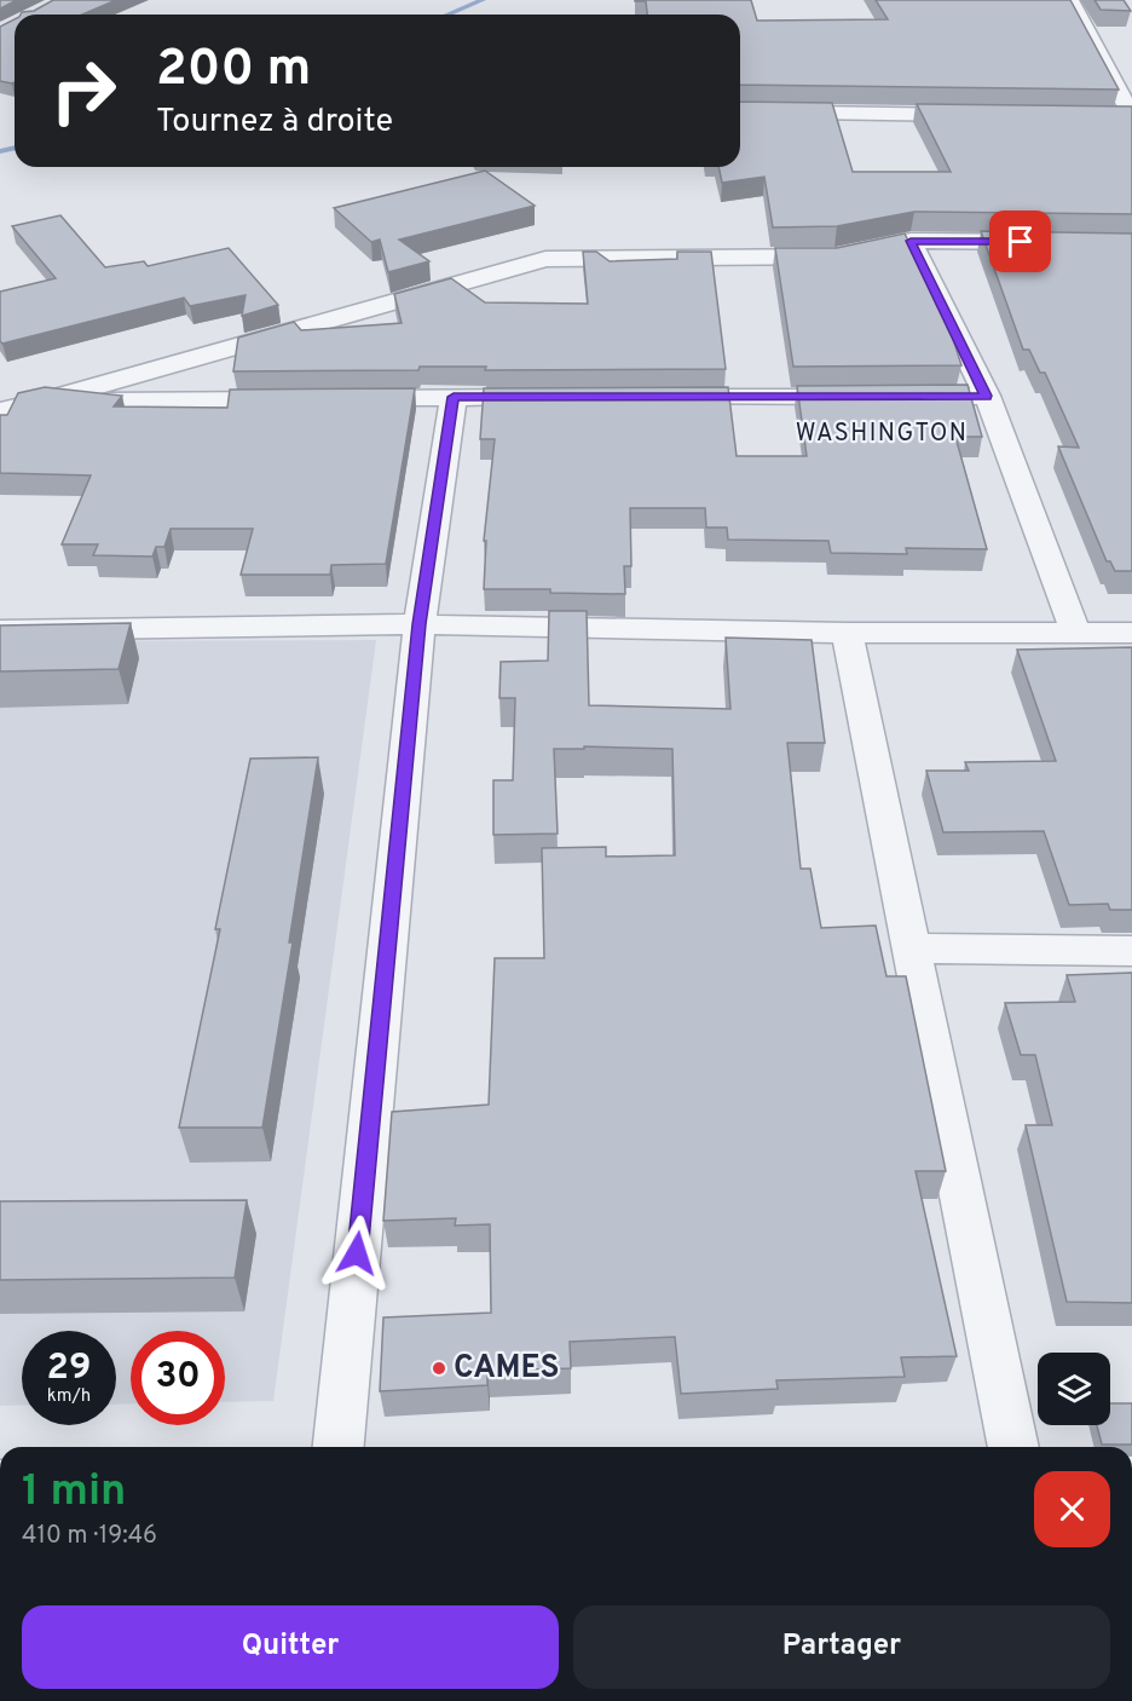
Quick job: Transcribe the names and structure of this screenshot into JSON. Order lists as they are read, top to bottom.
{
  "districts": ["WASHINGTON"],
  "places": ["CAMES"],
  "page": {
    "turn": ["200 m", "Tournez à droite"],
    "speed": "29 km/h",
    "limit": "30",
    "heading": ["1 min", "410 m · 19:46"],
    "buttons": ["Quitter", "Partager"]
  }
}
